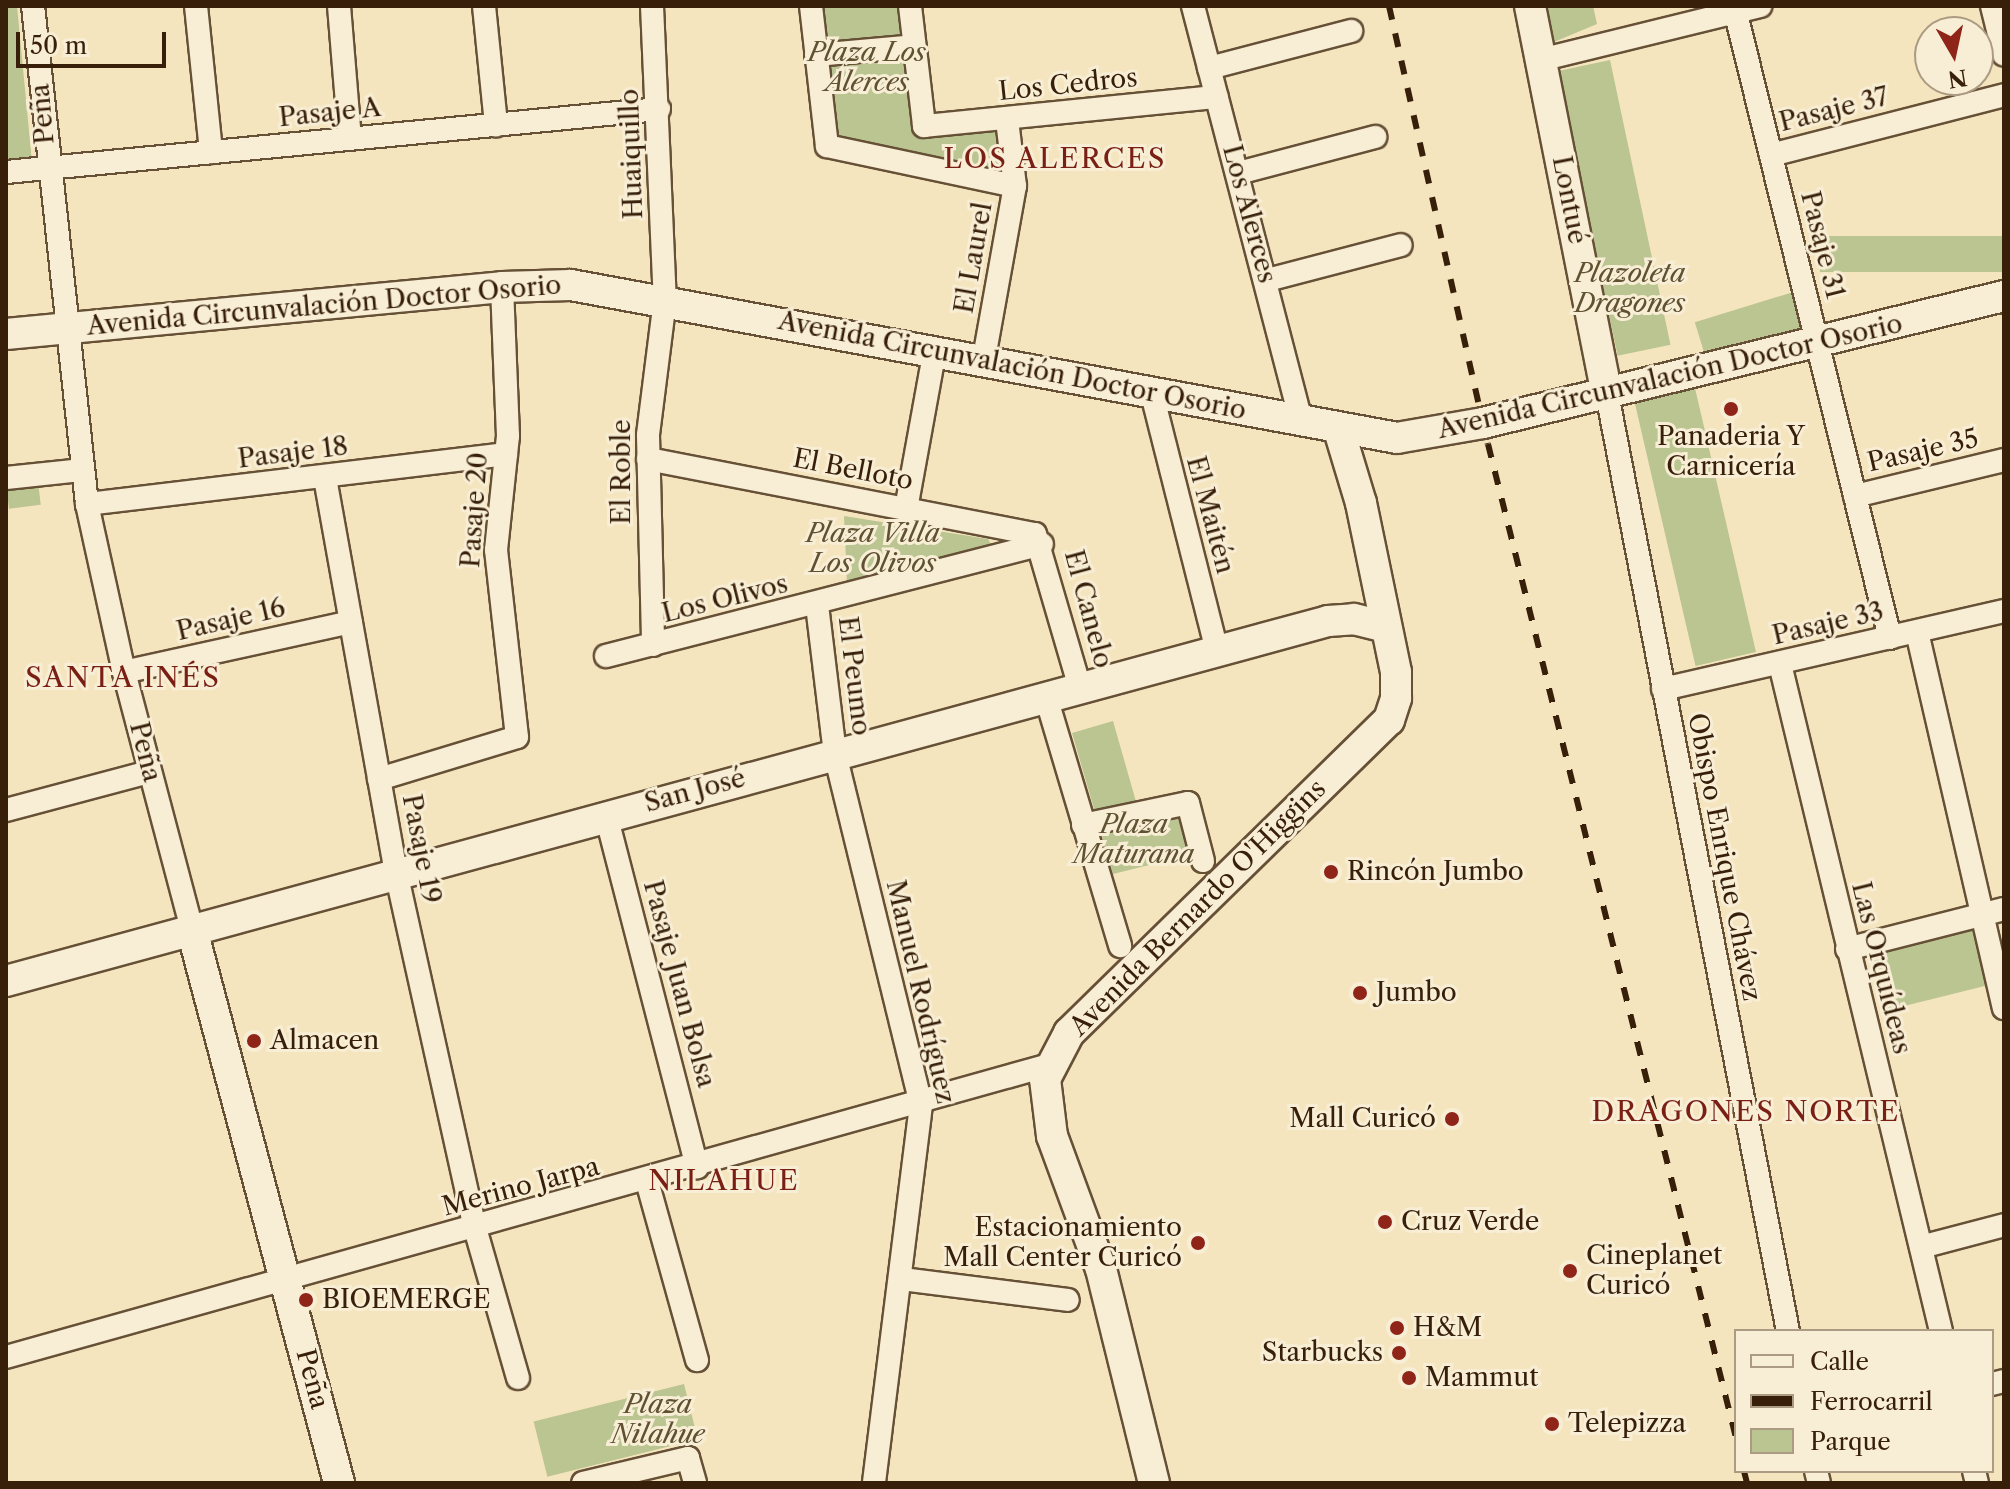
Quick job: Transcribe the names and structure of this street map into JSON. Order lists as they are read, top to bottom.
{
  "streets": {
    "main road": [
      "Peña",
      "Lontué",
      "Avenida Circunvalación Doctor Osorio",
      "San José",
      "Avenida Bernardo O'Higgins"
    ],
    "street": [
      "Los Cedros",
      "Pasaje 37",
      "Pasaje A",
      "Huaiquillo",
      "Los Alerces",
      "Pasaje 31",
      "El Laurel",
      "Pasaje 35",
      "Pasaje 18",
      "El Belloto",
      "El Roble",
      "Pasaje 20",
      "El Maitén",
      "Los Olivos",
      "El Canelo",
      "Pasaje 16",
      "Pasaje 33",
      "El Peumo",
      "Pasaje 19",
      "Obispo Enrique Chávez",
      "Las Orquídeas",
      "Pasaje Juan Bolsa",
      "Manuel Rodríguez",
      "Merino Jarpa"
    ]
  },
  "crossings": [
    ["Los Cedros", "Los Alerces"],
    ["Los Cedros", "El Laurel"],
    ["Pasaje 37", "Pasaje 31"],
    ["Pasaje A", "Peña"],
    ["Pasaje A", "Huaiquillo"],
    ["Peña", "Avenida Circunvalación Doctor Osorio"],
    ["Peña", "Pasaje 18"],
    ["Peña", "Pasaje 16"],
    ["Peña", "San José"],
    ["Peña", "Merino Jarpa"],
    ["Huaiquillo", "Avenida Circunvalación Doctor Osorio"],
    ["Huaiquillo", "El Roble"],
    ["Lontué", "Avenida Circunvalación Doctor Osorio"],
    ["Lontué", "Obispo Enrique Chávez"],
    ["Los Alerces", "Avenida Circunvalación Doctor Osorio"],
    ["Pasaje 31", "Avenida Circunvalación Doctor Osorio"],
    ["Pasaje 31", "Pasaje 35"],
    ["Pasaje 31", "Pasaje 33"],
    ["El Laurel", "Avenida Circunvalación Doctor Osorio"],
    ["Avenida Circunvalación Doctor Osorio", "El Roble"],
    ["Avenida Circunvalación Doctor Osorio", "Pasaje 20"],
    ["Avenida Circunvalación Doctor Osorio", "El Maitén"],
    ["Avenida Circunvalación Doctor Osorio", "Obispo Enrique Chávez"],
    ["Pasaje 18", "Pasaje 20"],
    ["Pasaje 18", "Pasaje 19"],
    ["El Belloto", "El Roble"],
    ["El Belloto", "Los Olivos"],
    ["El Belloto", "El Canelo"],
    ["El Roble", "Los Olivos"],
    ["Pasaje 20", "Pasaje 19"],
    ["El Maitén", "San José"],
    ["Los Olivos", "El Canelo"],
    ["Los Olivos", "El Peumo"],
    ["El Canelo", "San José"],
    ["Pasaje 16", "Pasaje 19"],
    ["Pasaje 33", "Obispo Enrique Chávez"],
    ["Pasaje 33", "Las Orquídeas"],
    ["El Peumo", "San José"],
    ["El Peumo", "Manuel Rodríguez"],
    ["San José", "Pasaje 19"],
    ["San José", "Avenida Bernardo O'Higgins"],
    ["San José", "Pasaje Juan Bolsa"],
    ["San José", "Manuel Rodríguez"],
    ["Pasaje 19", "Merino Jarpa"],
    ["Avenida Bernardo O'Higgins", "Merino Jarpa"],
    ["Pasaje Juan Bolsa", "Merino Jarpa"],
    ["Manuel Rodríguez", "Merino Jarpa"]
  ],
  "districts": [
    "LOS ALERCES",
    "SANTA INÉS",
    "DRAGONES NORTE",
    "NILAHUE"
  ],
  "parks": [
    "Plaza Los Alerces",
    "Plazoleta Dragones",
    "Plaza Villa Los Olivos",
    "Plaza Maturana",
    "Plaza Nilahue"
  ],
  "places": [
    "Panaderia Y Carnicería",
    "Rincón Jumbo",
    "Jumbo",
    "Almacen",
    "Mall Curicó",
    "Cruz Verde",
    "Estacionamiento Mall Center Curicó",
    "Cineplanet Curicó",
    "BIOEMERGE",
    "H&M",
    "Starbucks",
    "Mammut",
    "Telepizza"
  ],
  "legend": ["Calle", "Ferrocarril", "Parque"],
  "scale_bar": "50 m",
  "north": "bottom"
}
